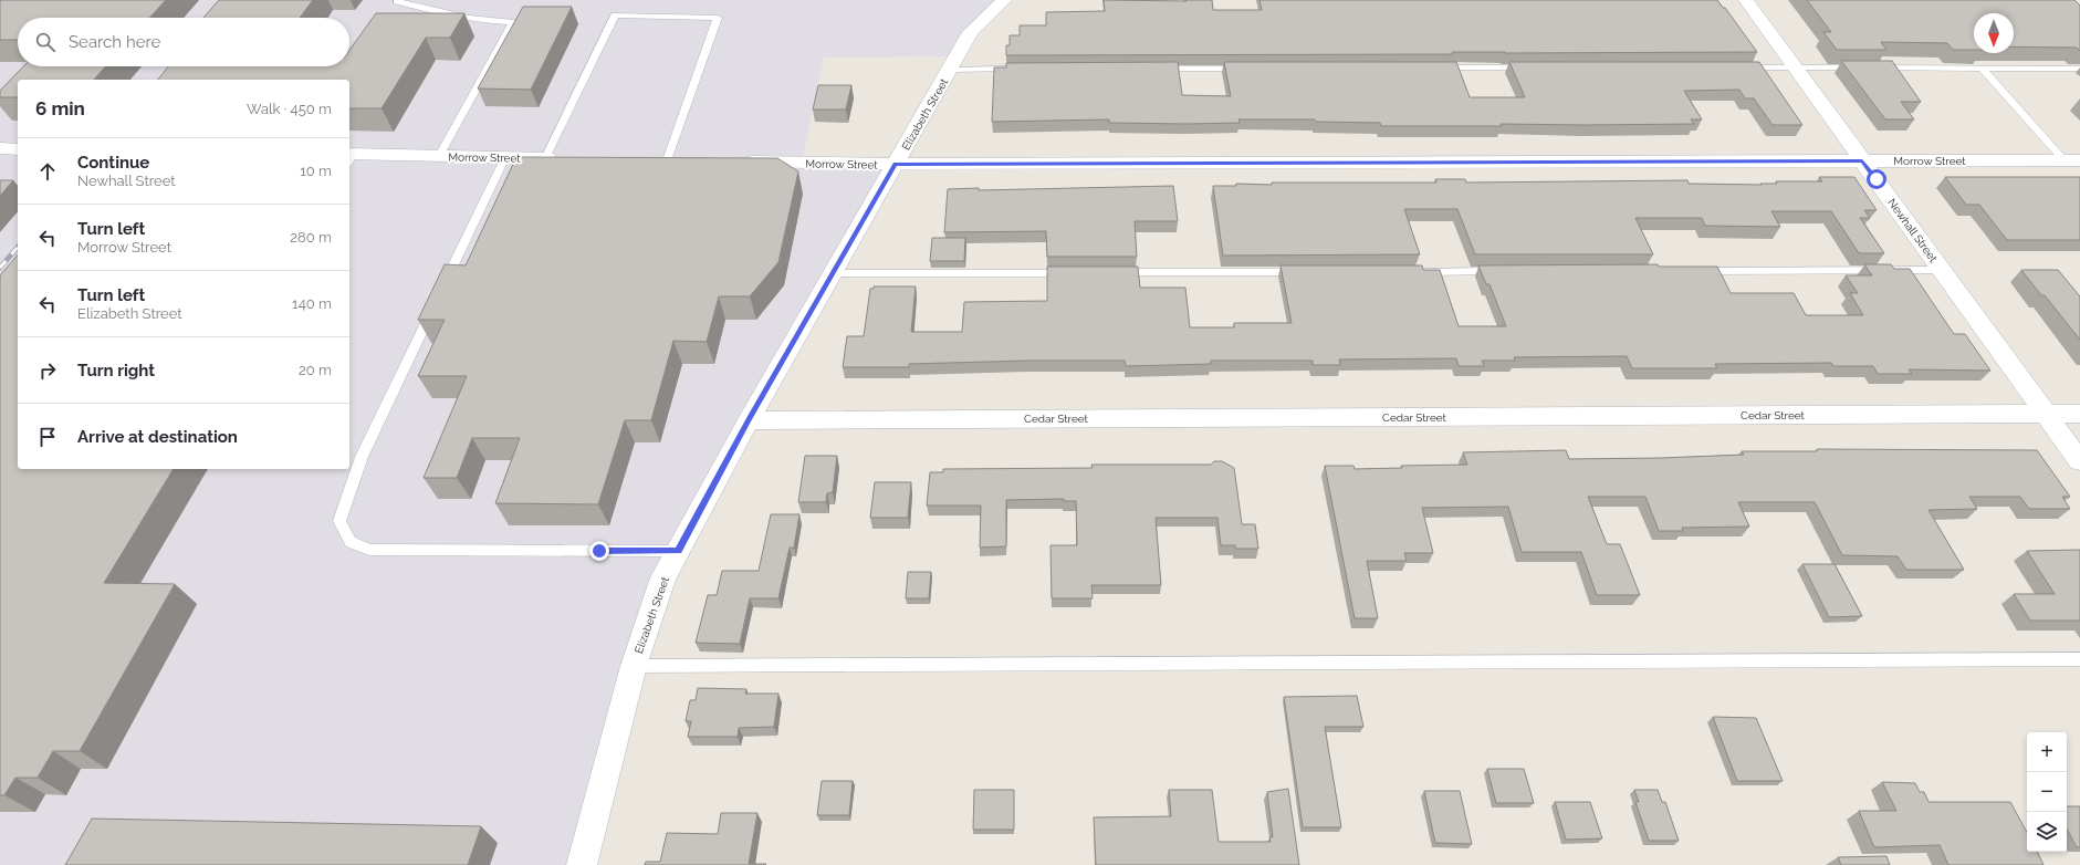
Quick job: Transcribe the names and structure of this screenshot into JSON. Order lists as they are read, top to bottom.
{
  "streets": {
    "street": [
      "Elizabeth Street",
      "Morrow Street",
      "Newhall Street",
      "Cedar Street"
    ]
  },
  "crossings": [
    ["Elizabeth Street", "Morrow Street"],
    ["Elizabeth Street", "Cedar Street"],
    ["Morrow Street", "Newhall Street"],
    ["Newhall Street", "Cedar Street"]
  ],
  "north": "bottom",
  "page": {
    "search": "Search here",
    "heading": ["6 min", "Walk · 450 m"],
    "list": [
      ["Continue", "Newhall Street", "10 m"],
      ["Turn left", "Morrow Street", "280 m"],
      ["Turn left", "Elizabeth Street", "140 m"],
      ["Turn right", "20 m"],
      "Arrive at destination"
    ],
    "map_buttons": ["+", "−"]
  }
}
